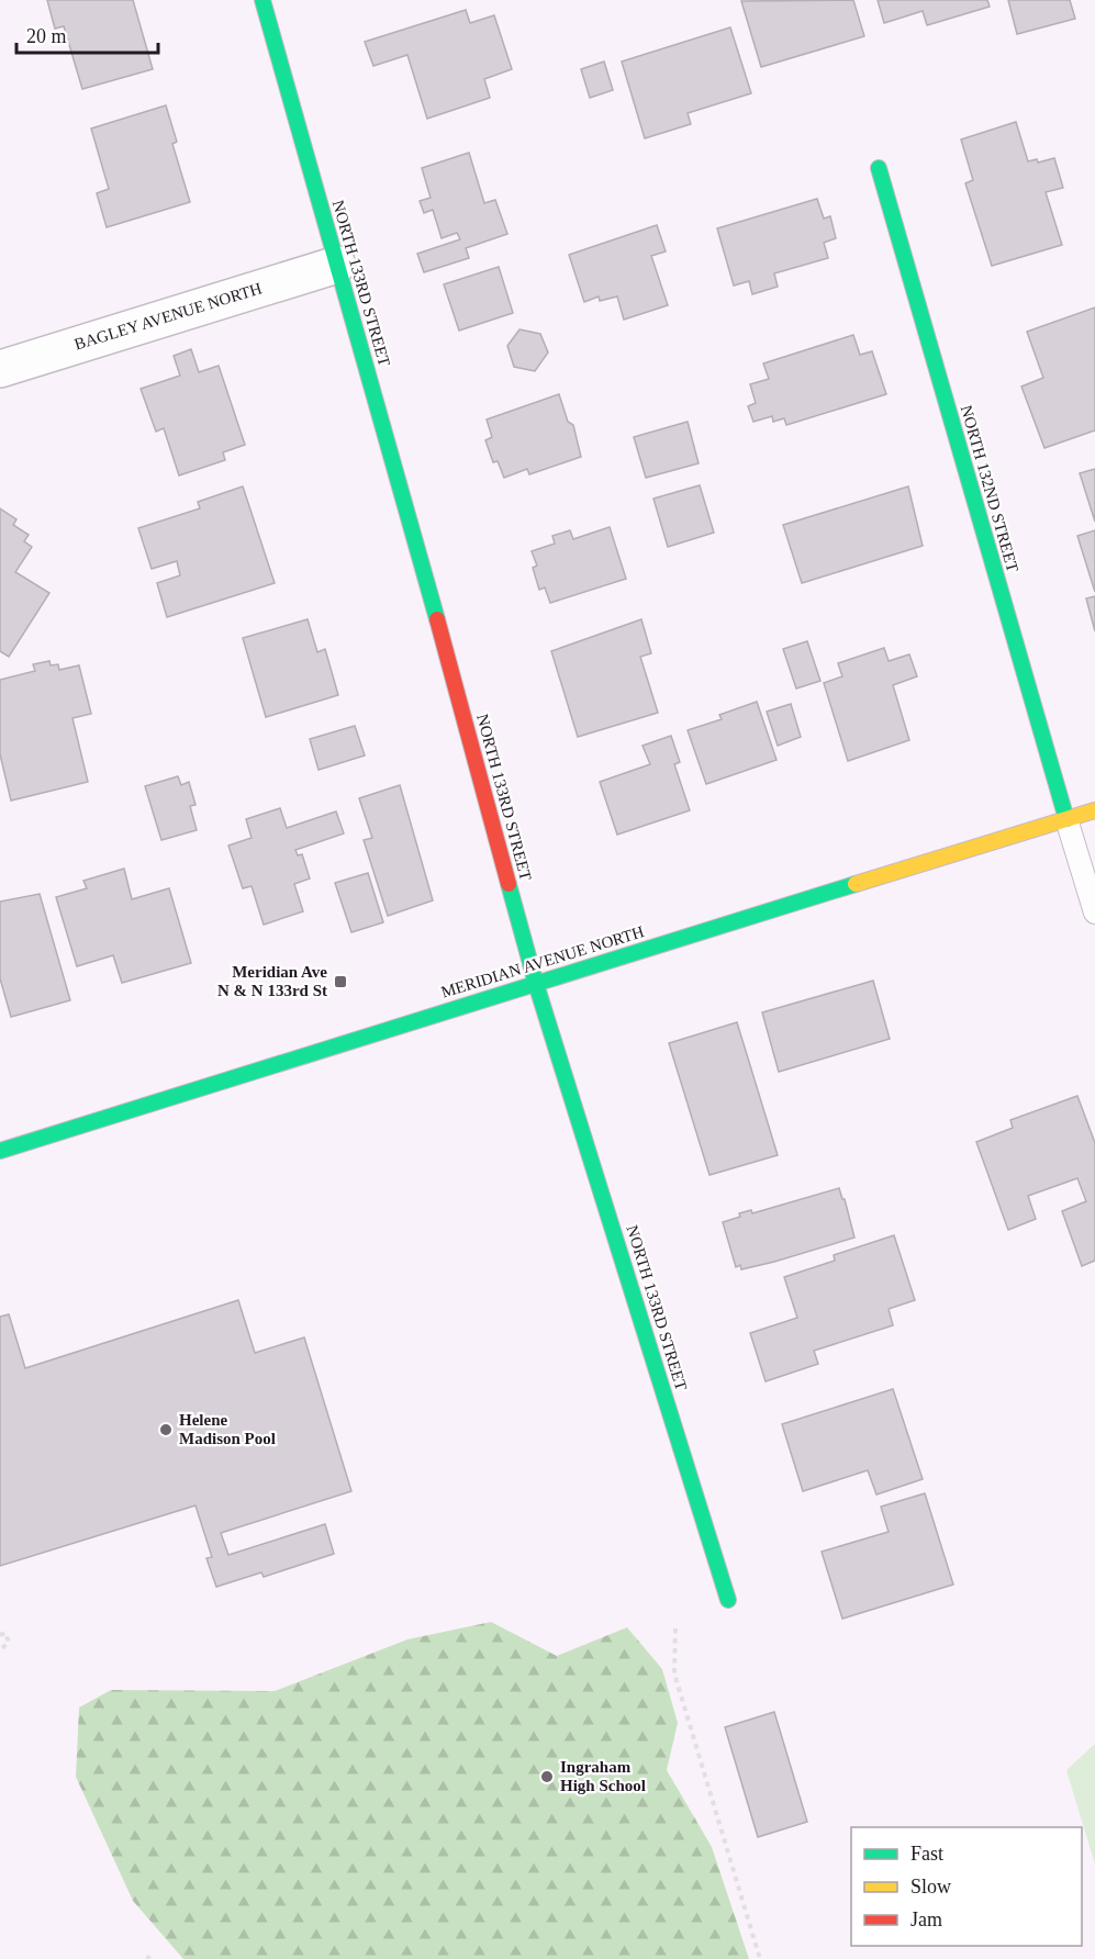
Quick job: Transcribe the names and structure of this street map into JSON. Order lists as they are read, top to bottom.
{
  "streets": {
    "street": [
      "NORTH 133RD STREET",
      "BAGLEY AVENUE NORTH",
      "NORTH 132ND STREET",
      "MERIDIAN AVENUE NORTH"
    ]
  },
  "crossings": [
    ["NORTH 133RD STREET", "BAGLEY AVENUE NORTH"],
    ["NORTH 133RD STREET", "MERIDIAN AVENUE NORTH"],
    ["NORTH 132ND STREET", "MERIDIAN AVENUE NORTH"]
  ],
  "places": {
    "transit": ["Meridian Ave N & N 133rd St"],
    "other": ["Helene Madison Pool", "Ingraham High School"]
  },
  "legend": ["Fast", "Slow", "Jam"],
  "scale_bar": "20 m"
}
